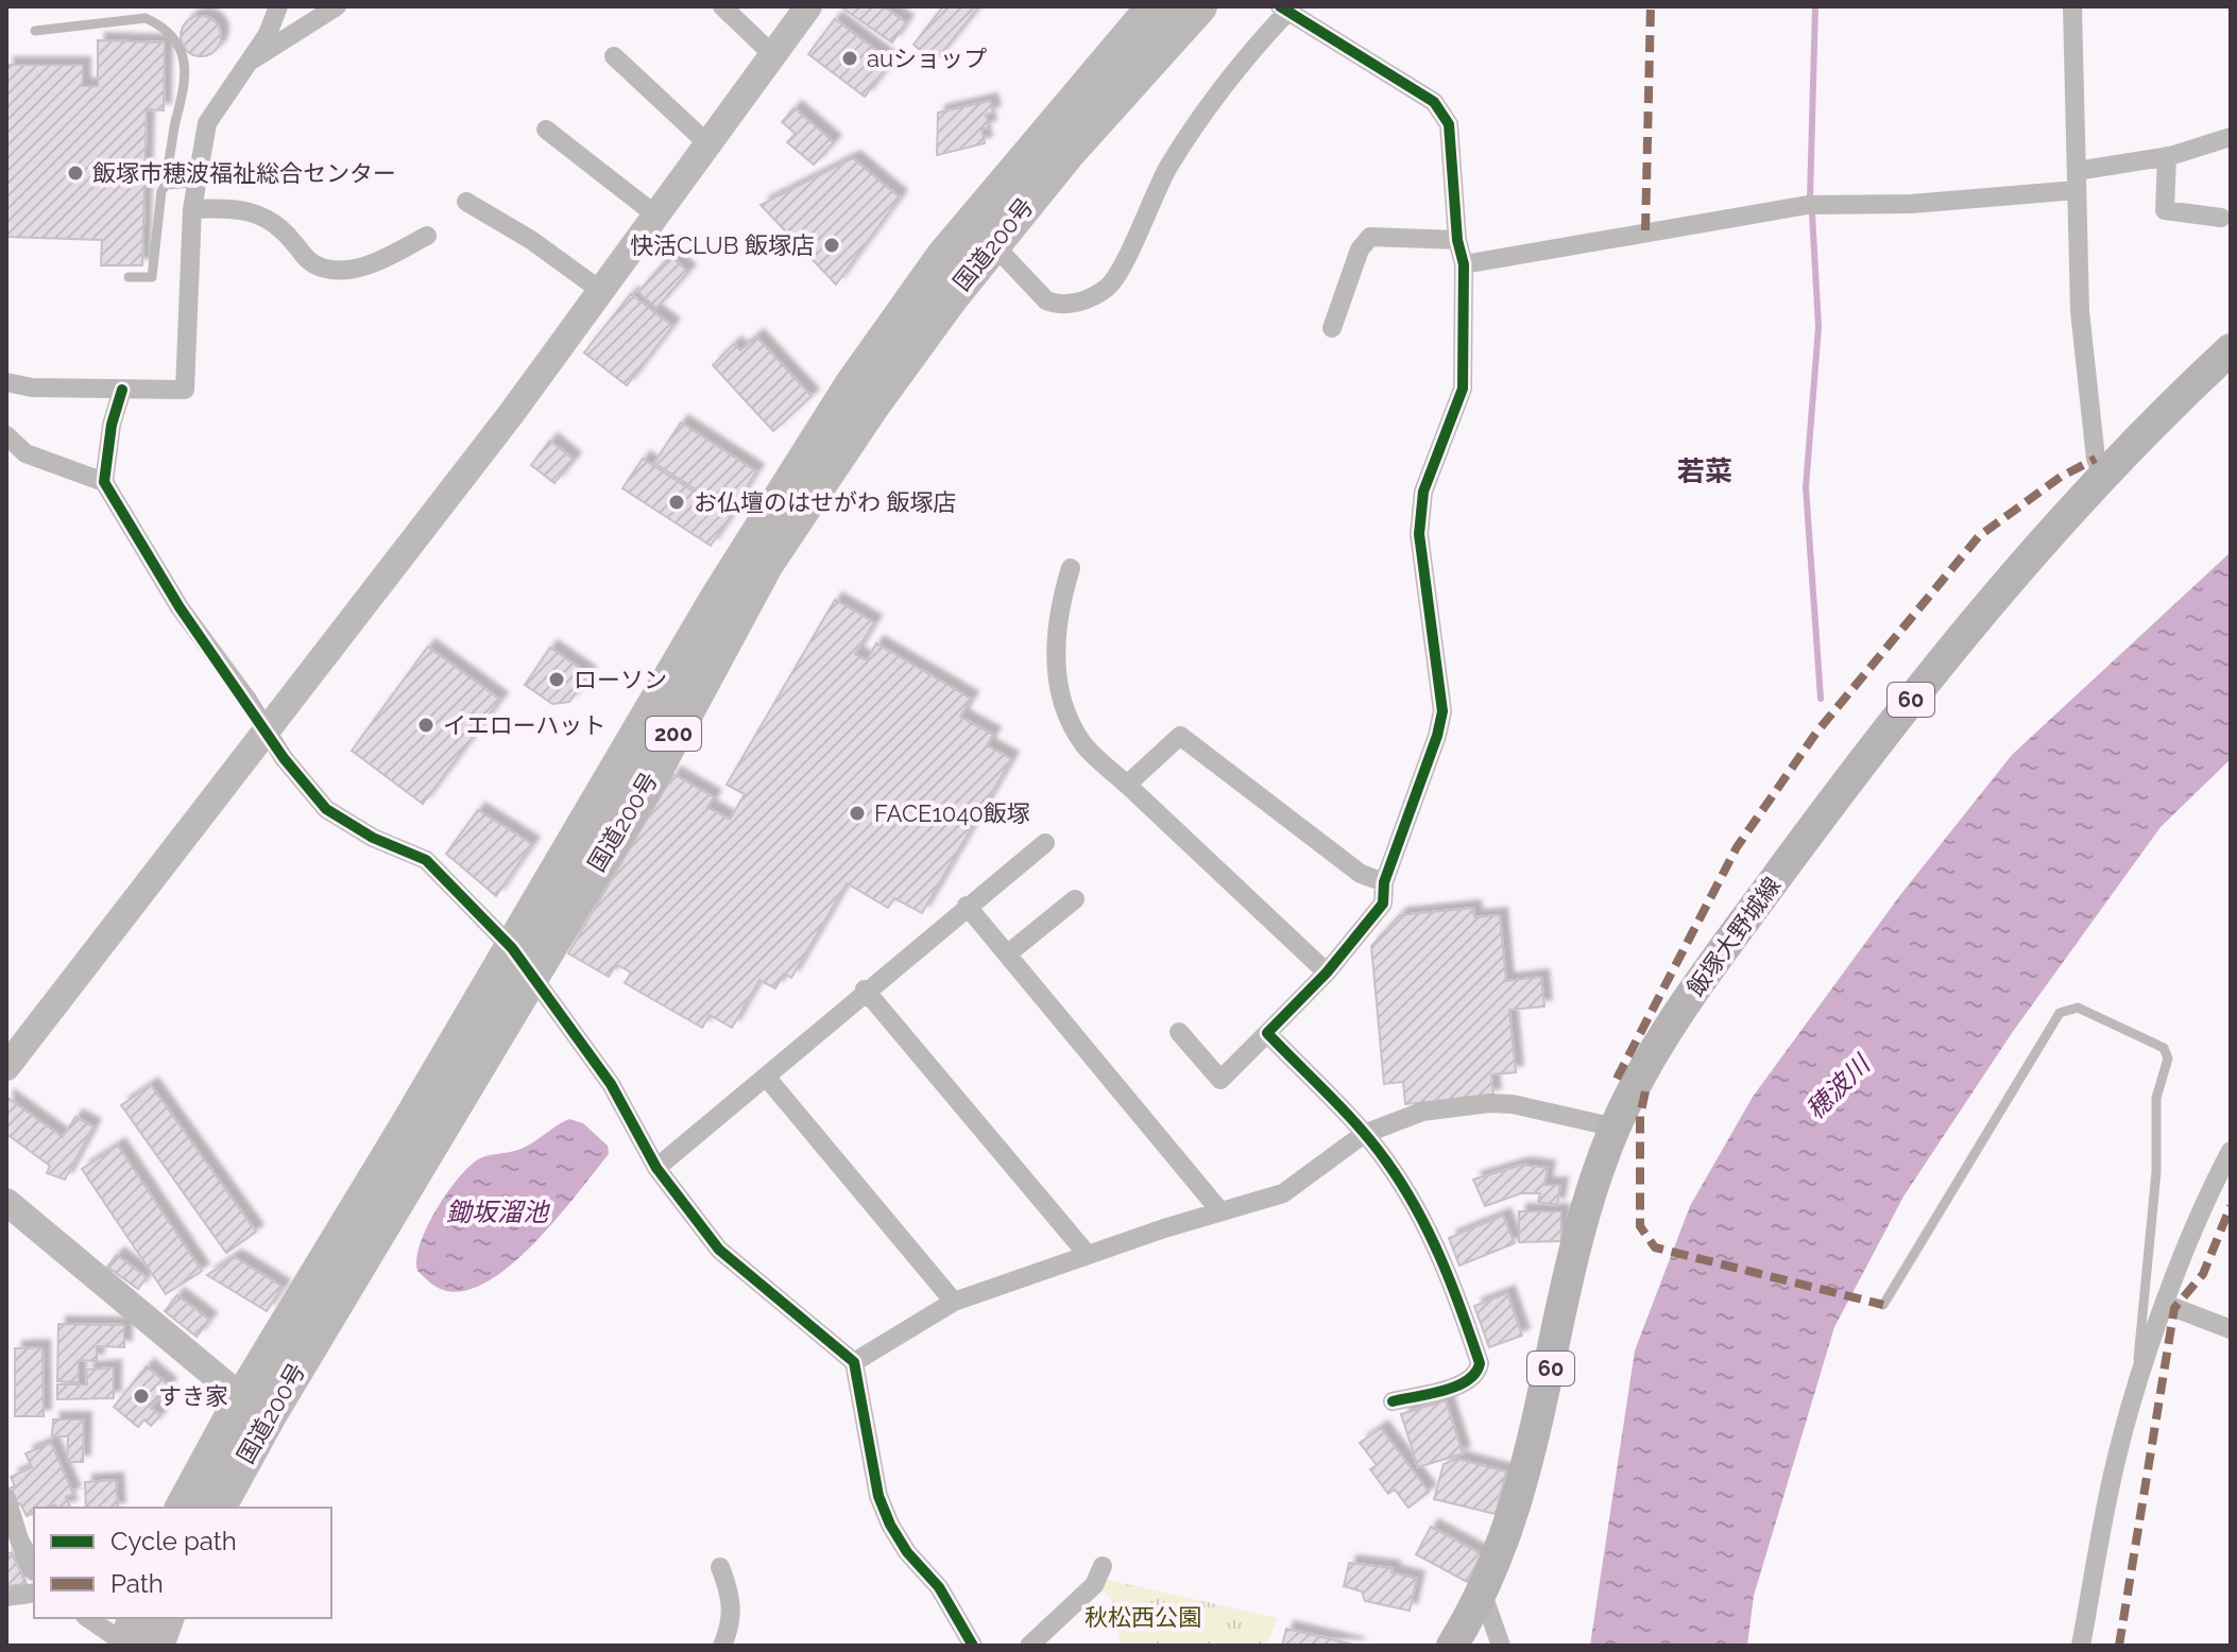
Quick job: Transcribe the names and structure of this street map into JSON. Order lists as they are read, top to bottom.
{
  "streets": {
    "highway": ["国道200号", "200"],
    "main road": ["60", "飯塚大野城線"]
  },
  "districts": ["若菜"],
  "water": ["穂波川", "鋤坂溜池"],
  "parks": ["秋松西公園"],
  "places": [
    "auショップ",
    "飯塚市穂波福祉総合センター",
    "快活CLUB 飯塚店",
    "お仏壇のはせがわ 飯塚店",
    "ローソン",
    "イエローハット",
    "FACE1040飯塚",
    "すき家"
  ],
  "legend": ["Cycle path", "Path"]
}
